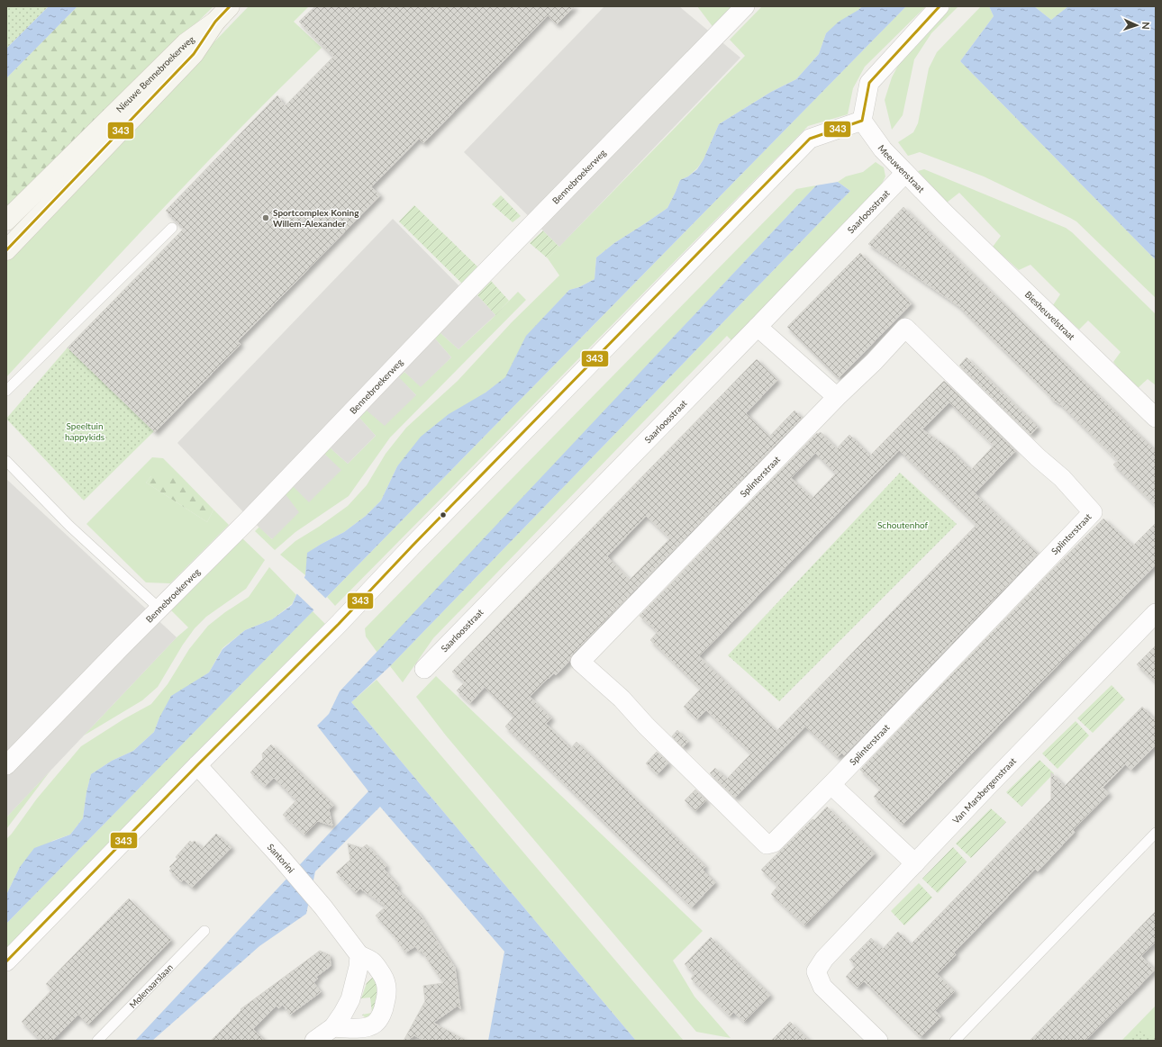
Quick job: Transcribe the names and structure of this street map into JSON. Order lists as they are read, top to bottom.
{
  "streets": {
    "main road": ["Nieuwe Bennebroekerweg"],
    "street": [
      "Meeuwenstraat",
      "Bennebroekerweg",
      "Saarloosstraat",
      "Biesheuvelstraat",
      "Splinterstraat",
      "Van Marsbergenstraat",
      "Santorini"
    ],
    "lane": ["Molenaarslaan"]
  },
  "crossings": [
    ["Meeuwenstraat", "Saarloosstraat"],
    ["Meeuwenstraat", "Biesheuvelstraat"]
  ],
  "parks": ["Speeltuin happykids", "Schoutenhof"],
  "places": ["Sportcomplex Koning Willem-Alexander"],
  "lines": ["transit line 343"],
  "north": "right"
}
